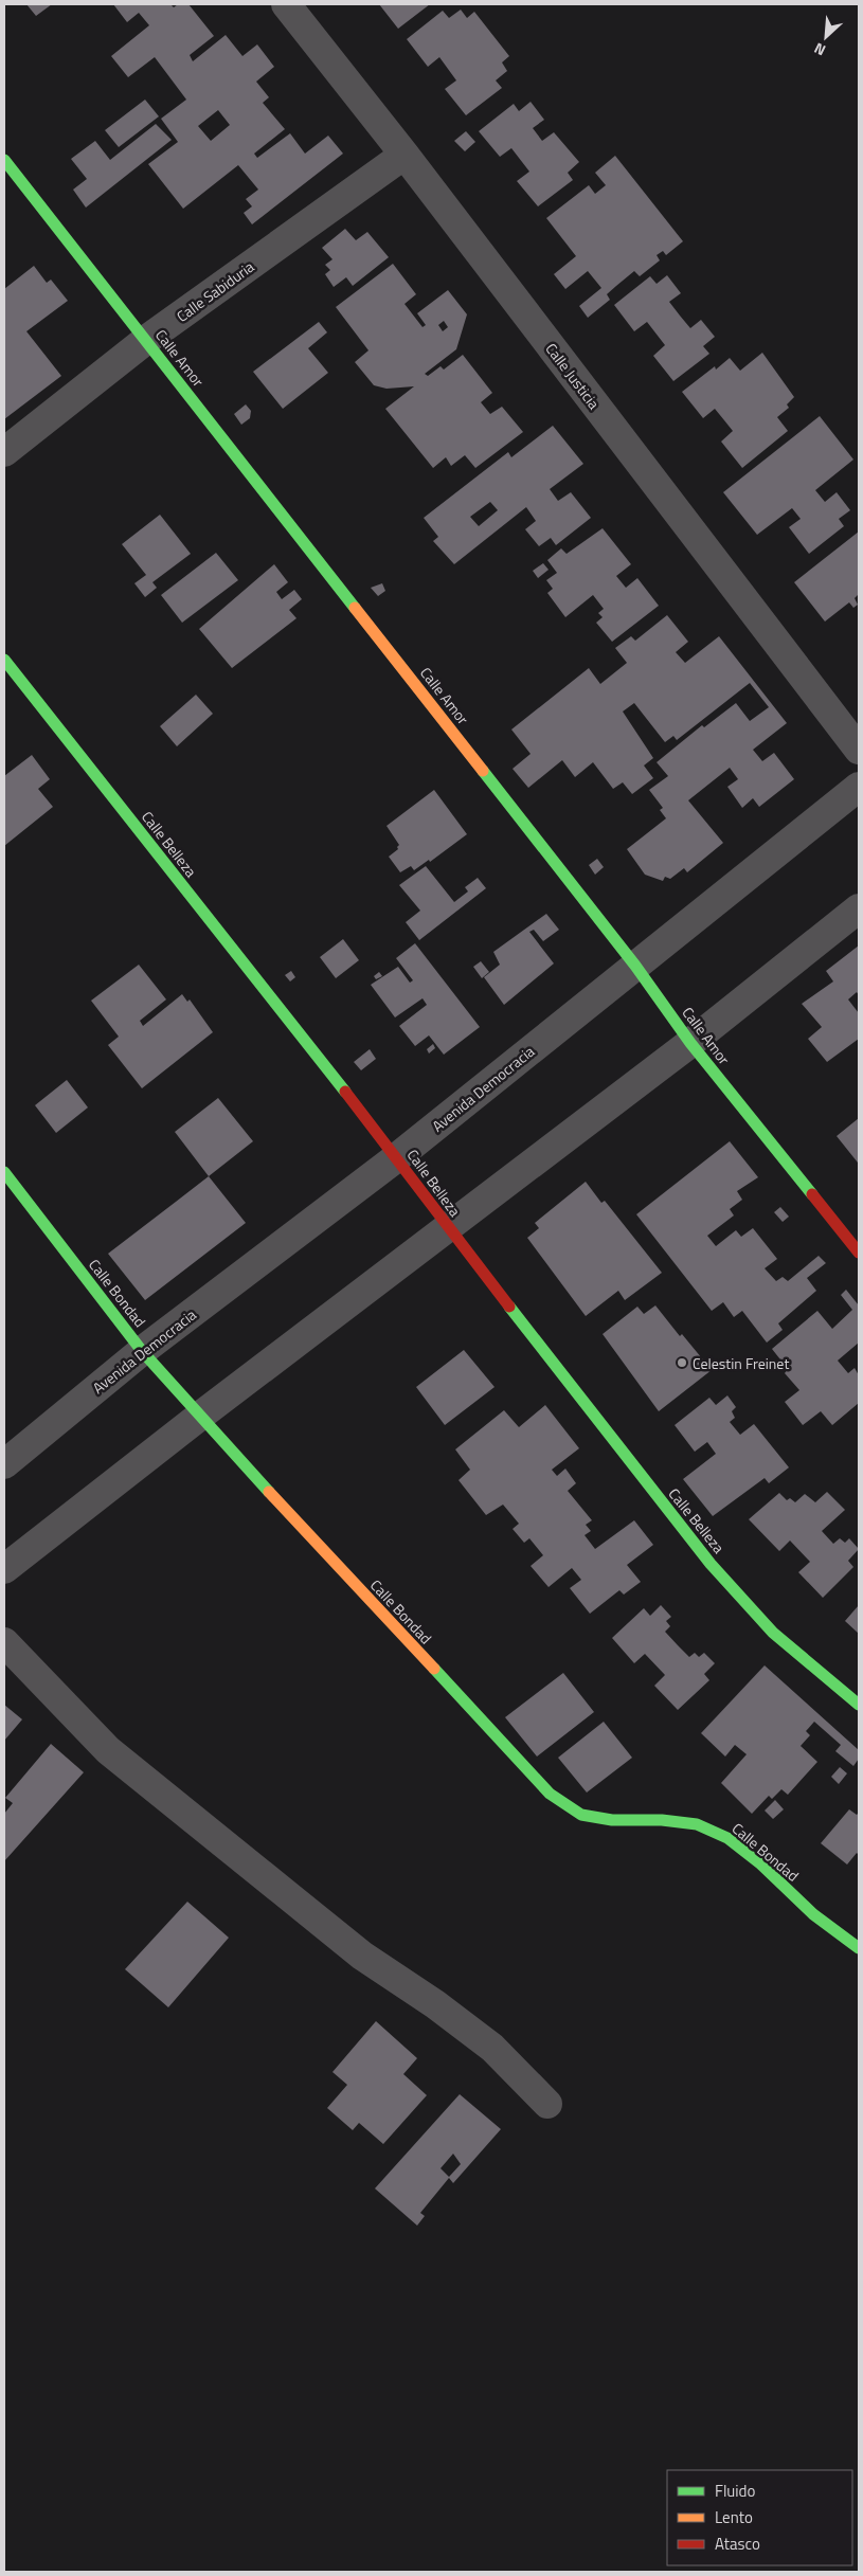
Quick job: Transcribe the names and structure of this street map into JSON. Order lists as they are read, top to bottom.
{
  "streets": {
    "street": [
      "Calle Sabiduria",
      "Calle Amor",
      "Calle Justicia",
      "Calle Belleza",
      "Avenida Democracia",
      "Calle Bondad"
    ]
  },
  "crossings": [
    ["Calle Sabiduria", "Calle Amor"],
    ["Calle Sabiduria", "Calle Justicia"],
    ["Calle Amor", "Avenida Democracia"],
    ["Calle Belleza", "Avenida Democracia"],
    ["Avenida Democracia", "Calle Bondad"]
  ],
  "places": ["Celestin Freinet"],
  "legend": ["Fluido", "Lento", "Atasco"],
  "north": "bottom left"
}
